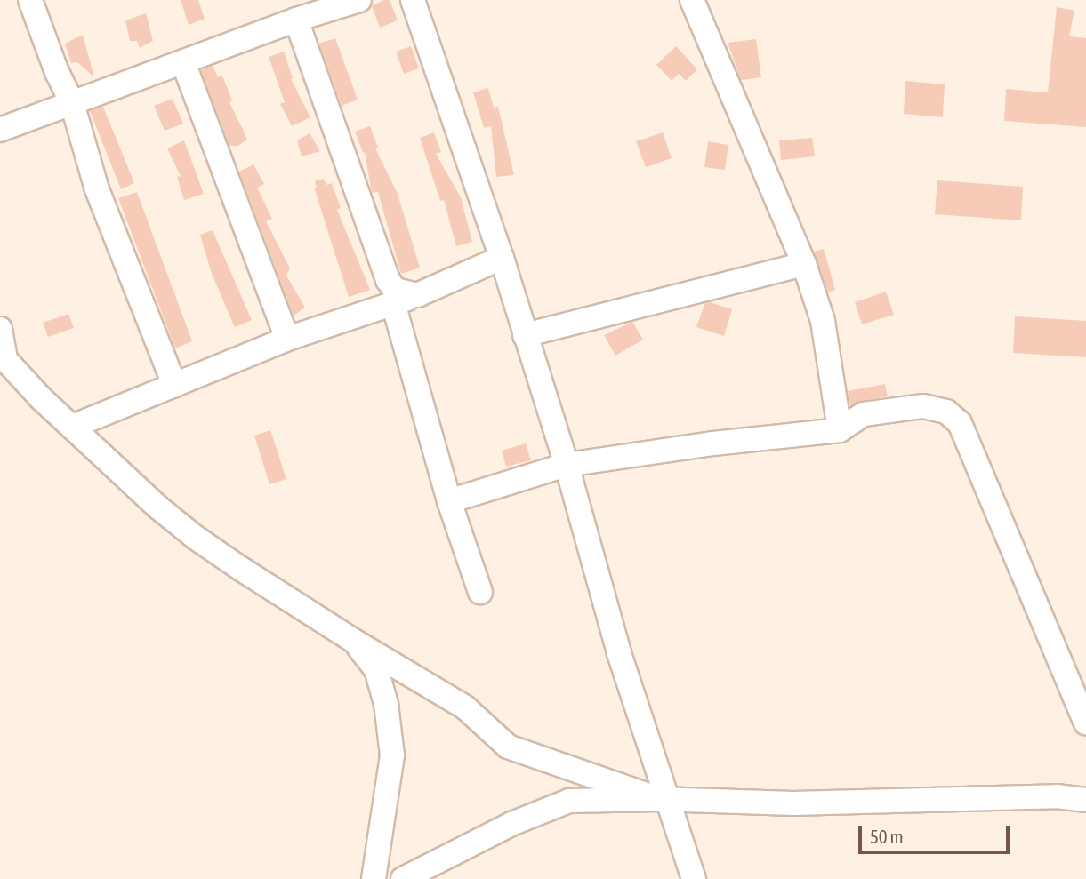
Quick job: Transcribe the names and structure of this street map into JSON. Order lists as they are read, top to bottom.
{
  "scale_bar": "50 m"
}
